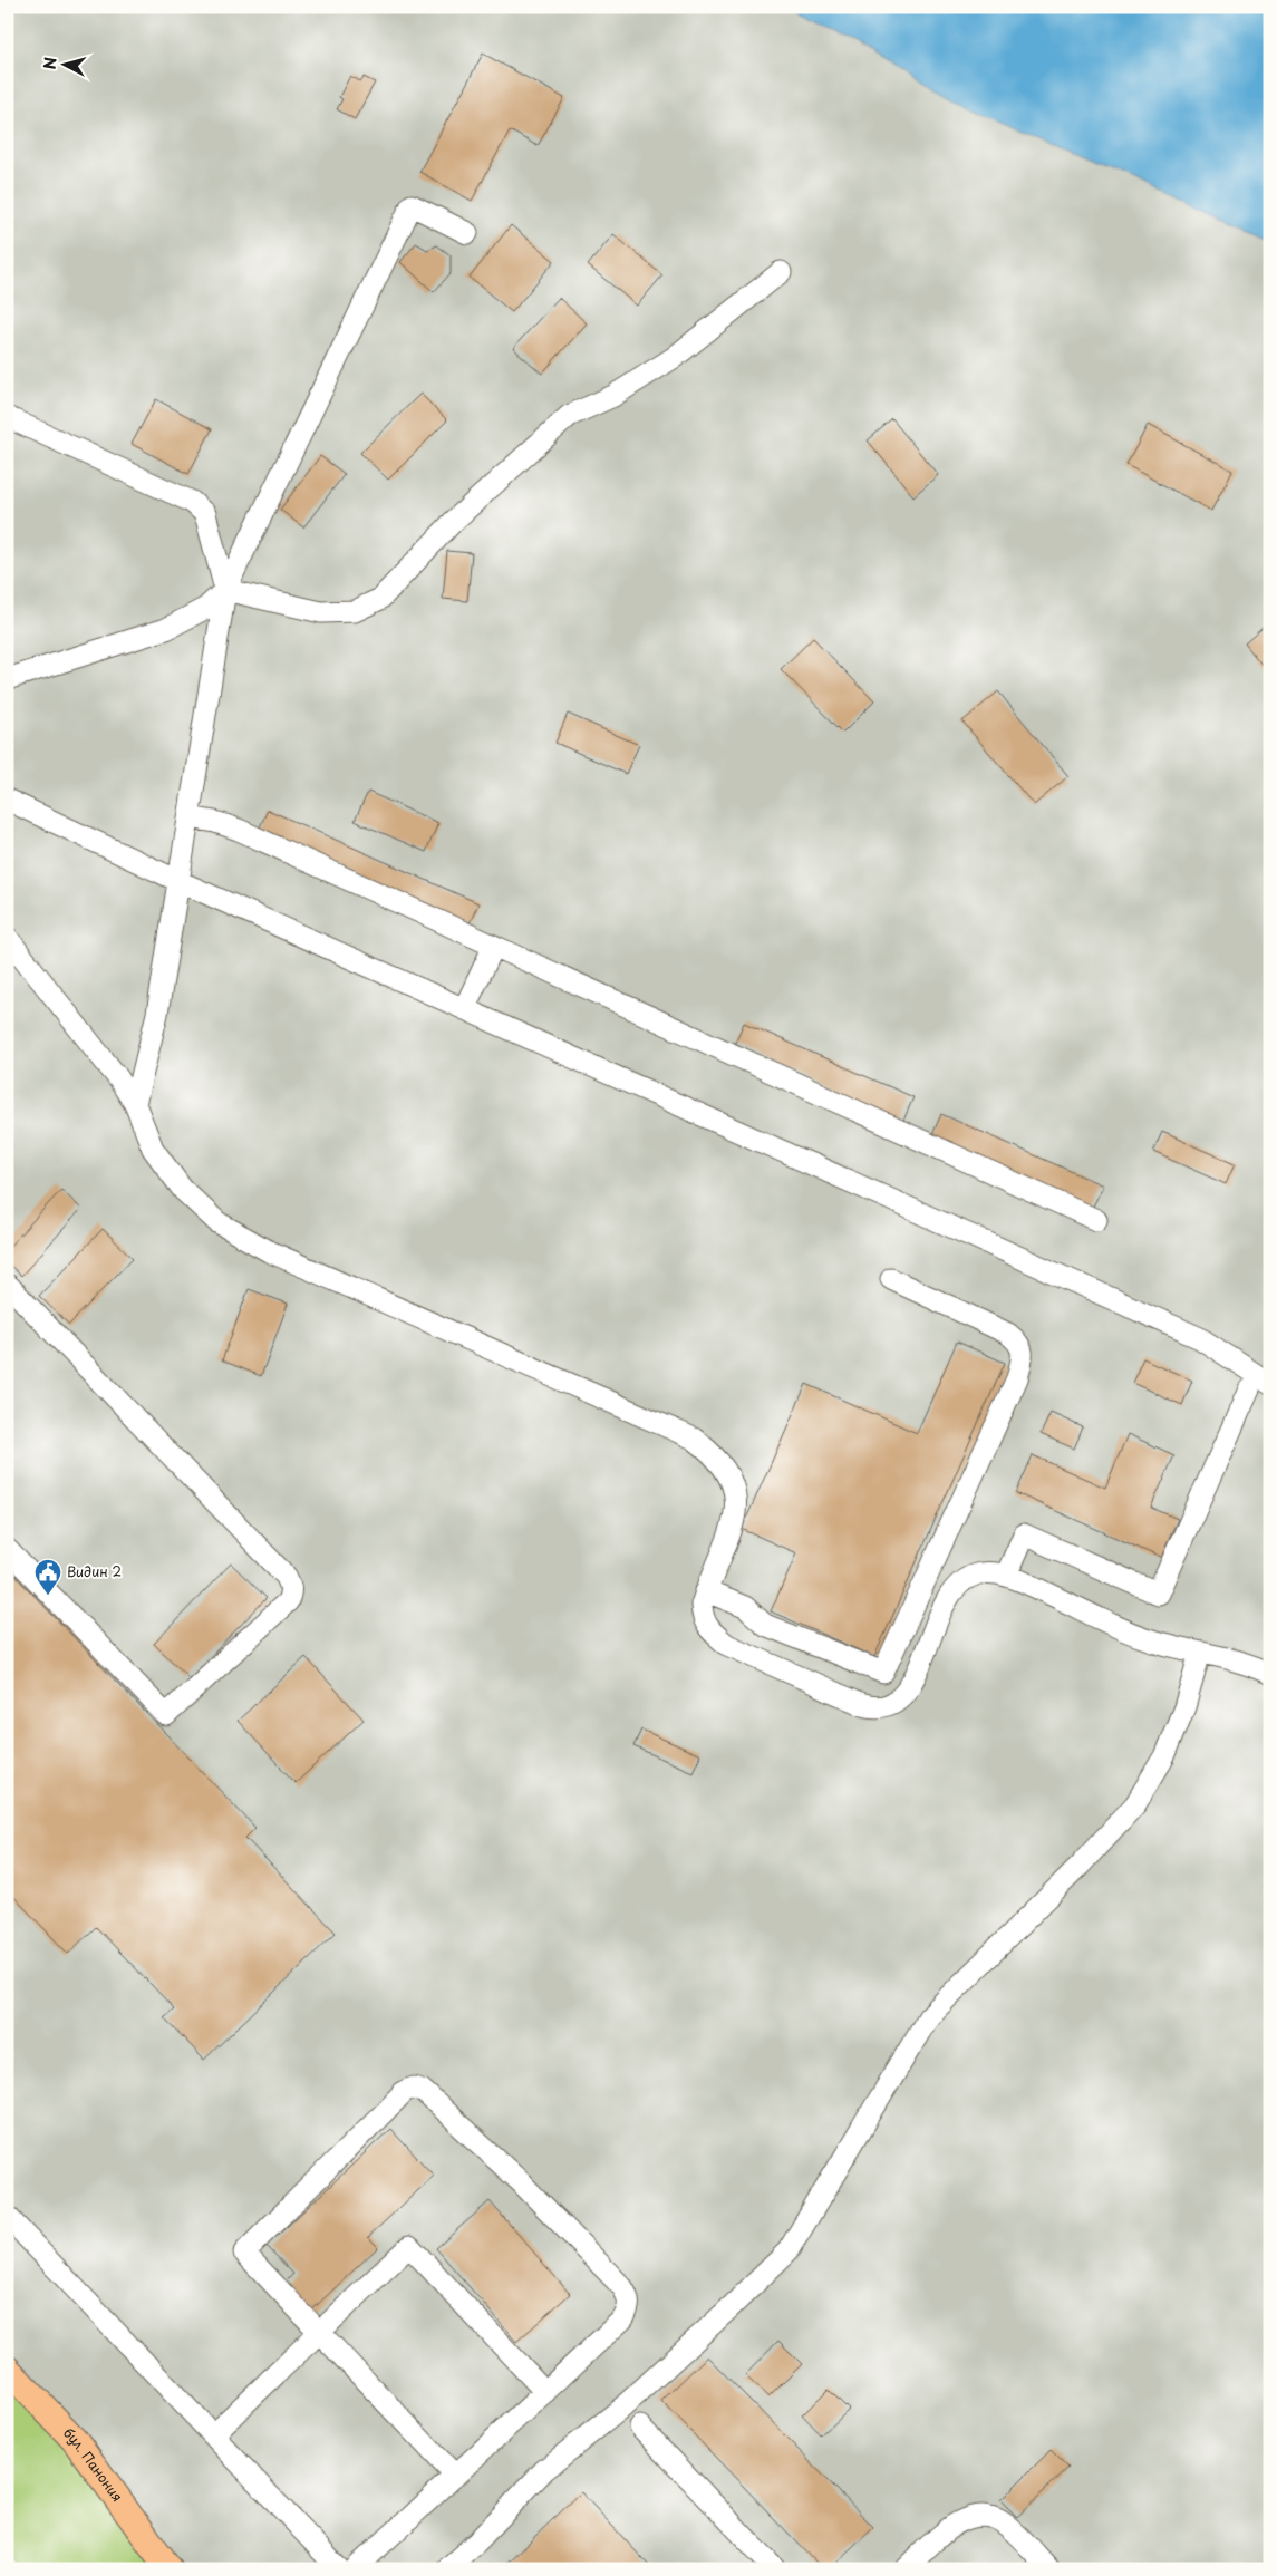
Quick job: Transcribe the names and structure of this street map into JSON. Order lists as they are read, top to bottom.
{
  "streets": {
    "main road": ["бул. Панония"]
  },
  "places": {
    "public building": ["Видин 2"]
  },
  "north": "left"
}
